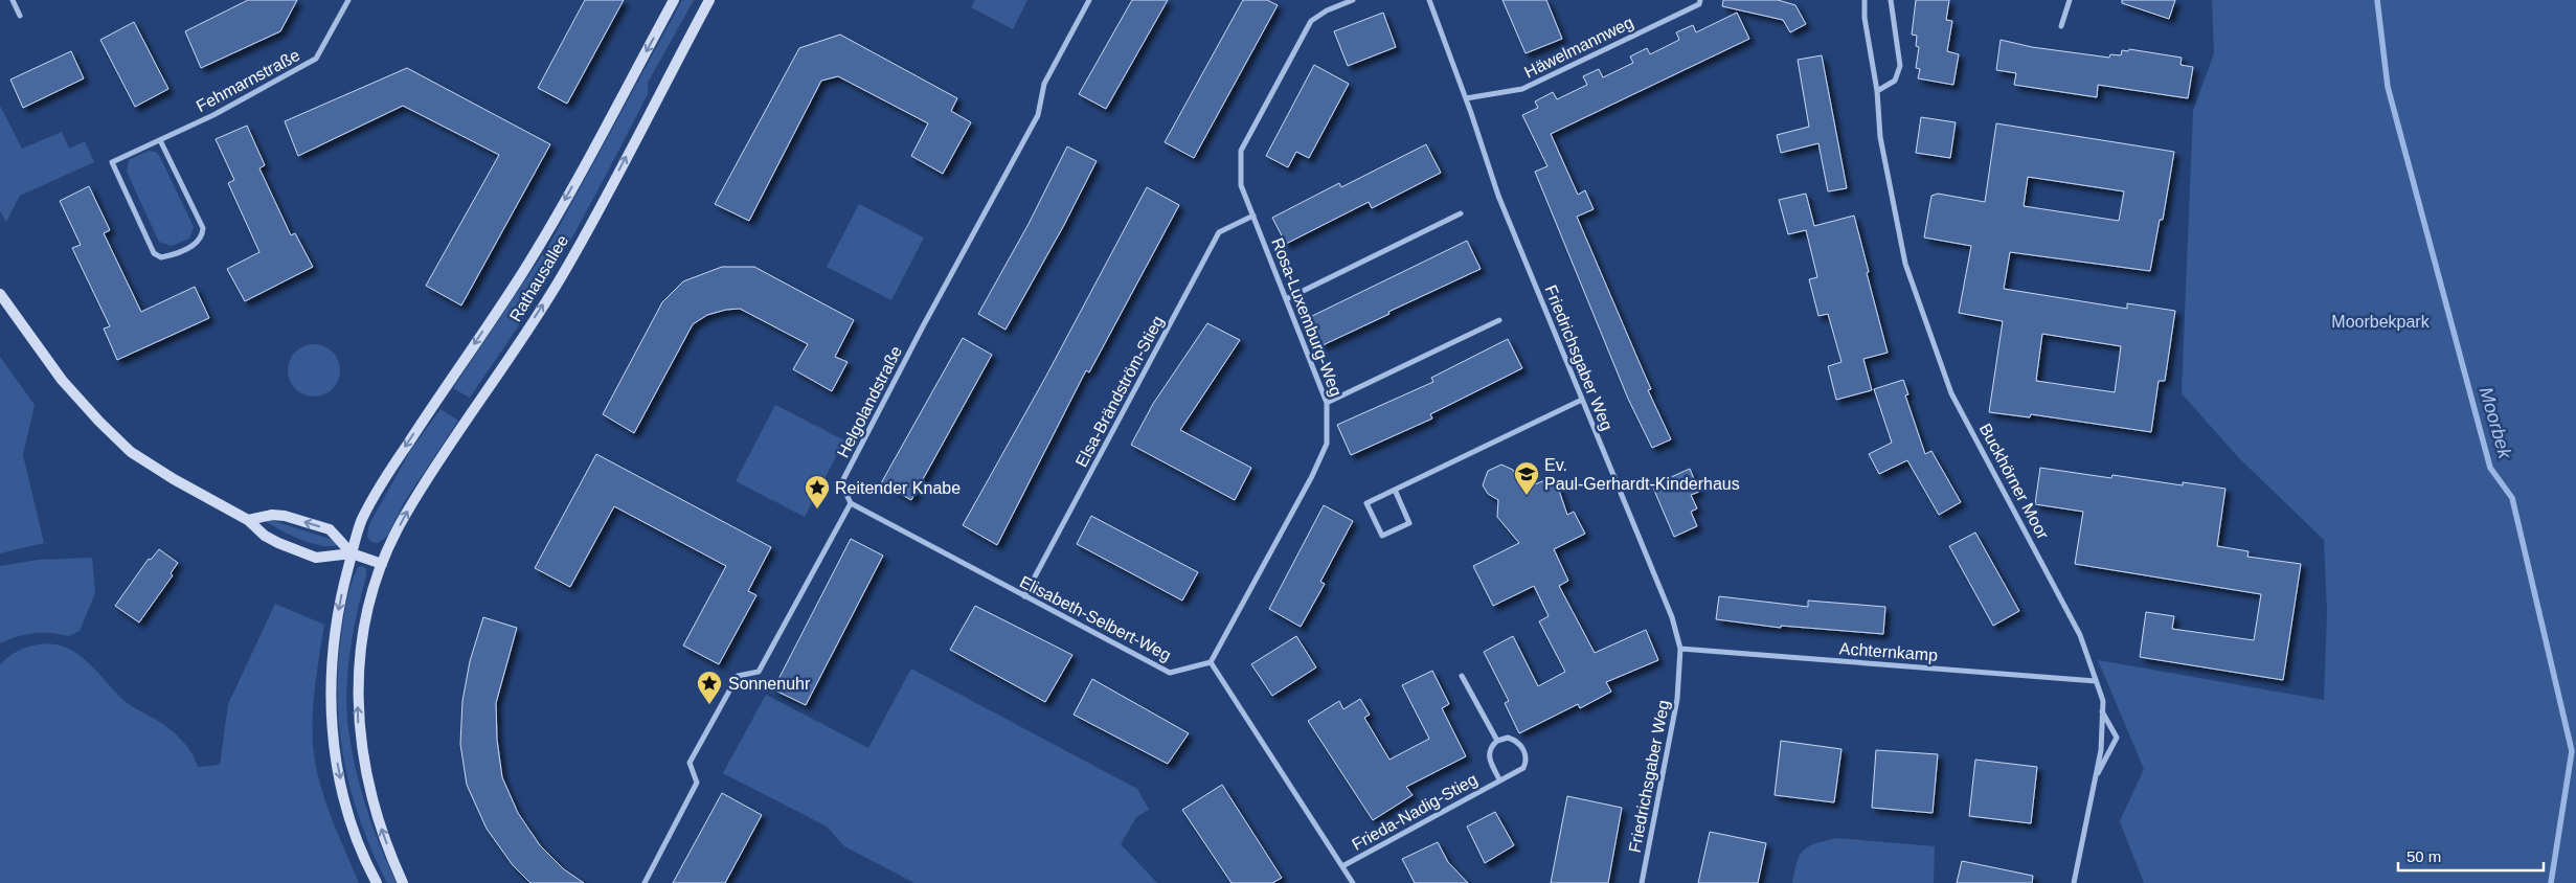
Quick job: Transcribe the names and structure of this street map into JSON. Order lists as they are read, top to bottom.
{
  "streets": {
    "main road": ["Rathausallee"],
    "street": [
      "Häwelmannweg",
      "Fehmarnstraße",
      "Rosa-Luxemburg-Weg",
      "Friedrichsgaber Weg",
      "Elsa-Brändström-Stieg",
      "Helgolandstraße",
      "Buckhörner Moor",
      "Elisabeth-Selbert-Weg",
      "Achternkamp",
      "Frieda-Nadig-Stieg"
    ]
  },
  "crossings": [
    ["Häwelmannweg", "Friedrichsgaber Weg"],
    ["Rosa-Luxemburg-Weg", "Elsa-Brändström-Stieg"],
    ["Rosa-Luxemburg-Weg", "Elisabeth-Selbert-Weg"],
    ["Friedrichsgaber Weg", "Achternkamp"],
    ["Elsa-Brändström-Stieg", "Elisabeth-Selbert-Weg"],
    ["Helgolandstraße", "Elisabeth-Selbert-Weg"],
    ["Buckhörner Moor", "Achternkamp"]
  ],
  "water": ["Moorbek"],
  "parks": ["Moorbekpark"],
  "places": {
    "school or university": ["Ev. Paul-Gerhardt-Kinderhaus"],
    "place": ["Reitender Knabe", "Sonnenuhr"]
  },
  "scale_bar": "50 m"
}
